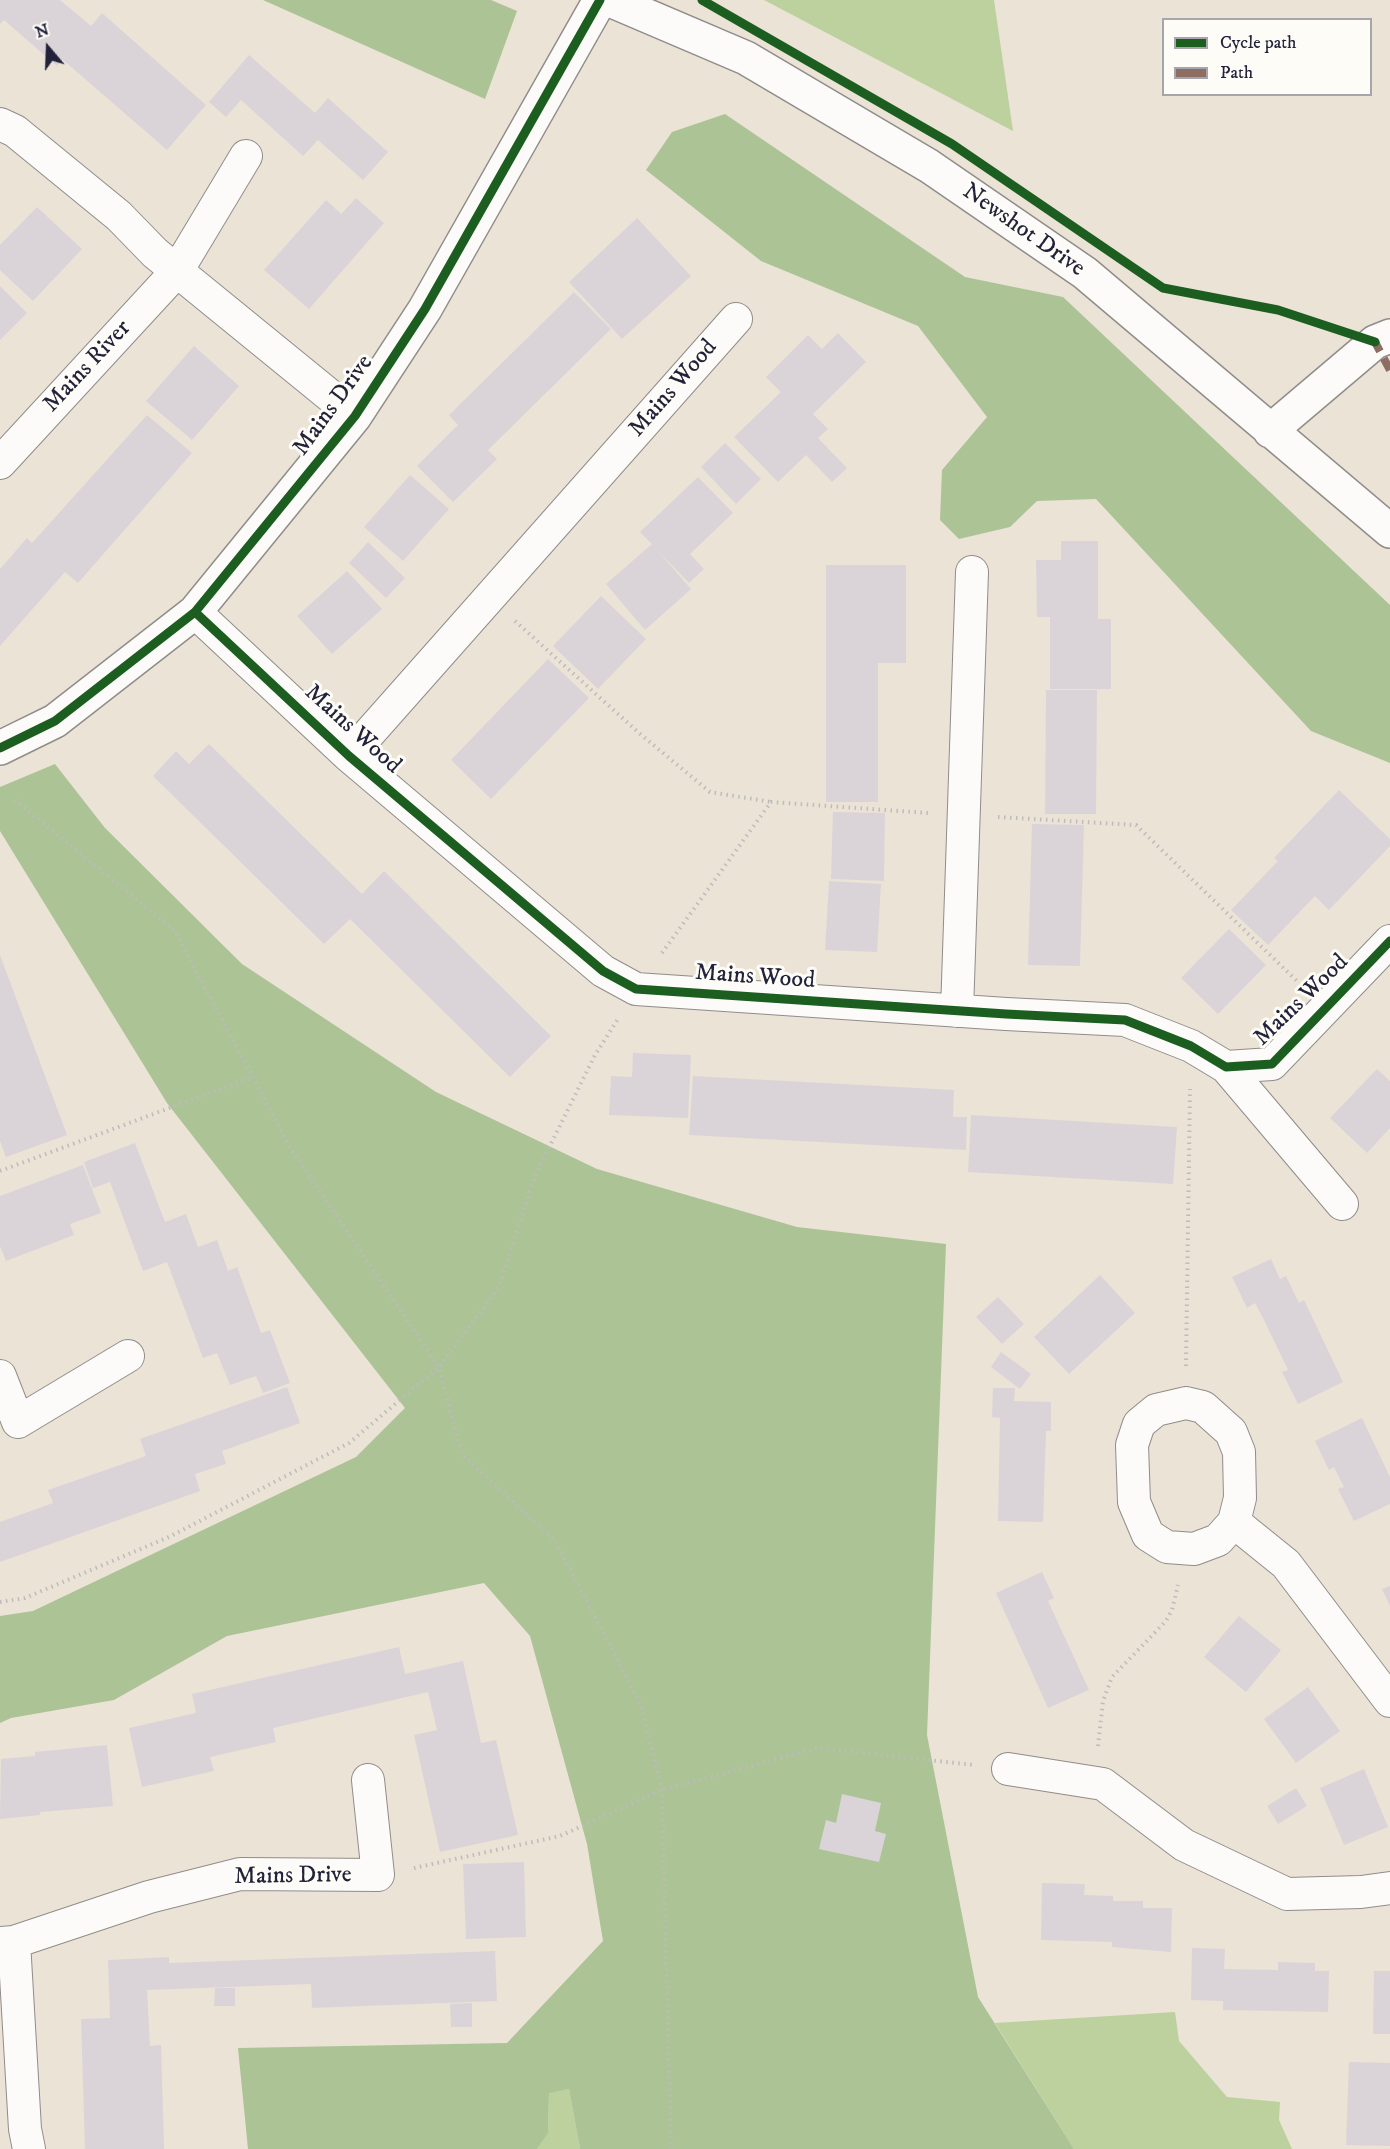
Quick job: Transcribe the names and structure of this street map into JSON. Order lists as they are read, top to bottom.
{
  "streets": {
    "street": [
      "Newshot Drive",
      "Mains River",
      "Mains Wood",
      "Mains Drive"
    ]
  },
  "crossings": [
    ["Mains Wood", "Mains Drive"]
  ],
  "legend": ["Cycle path", "Path"],
  "north": "top"
}
